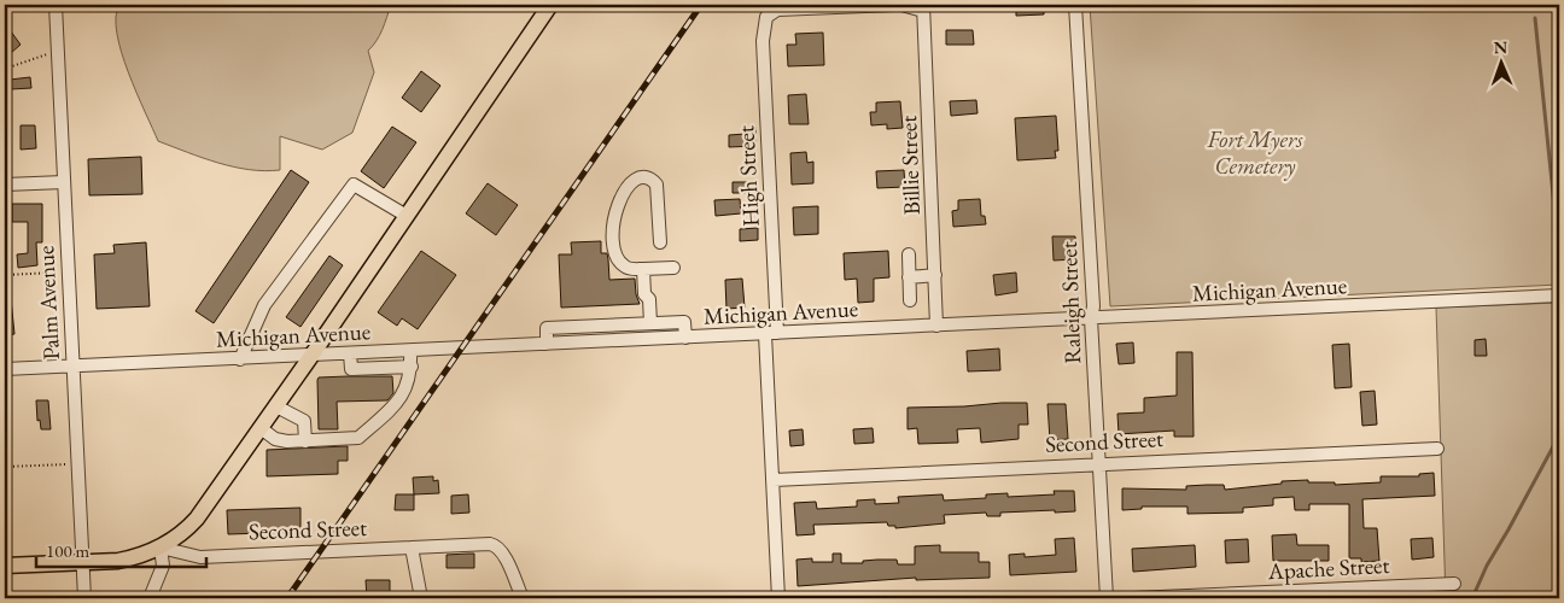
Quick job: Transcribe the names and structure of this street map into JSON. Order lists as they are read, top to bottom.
{
  "streets": {
    "street": [
      "Billie Street",
      "High Street",
      "Michigan Avenue",
      "Palm Avenue",
      "Raleigh Street",
      "Second Street",
      "Apache Street"
    ]
  },
  "crossings": [
    ["Billie Street", "Michigan Avenue"],
    ["High Street", "Michigan Avenue"],
    ["High Street", "Second Street"],
    ["Michigan Avenue", "Palm Avenue"],
    ["Michigan Avenue", "Raleigh Street"],
    ["Raleigh Street", "Second Street"]
  ],
  "parks": ["Fort Myers Cemetery"],
  "scale_bar": "100 m",
  "north": "top"
}
